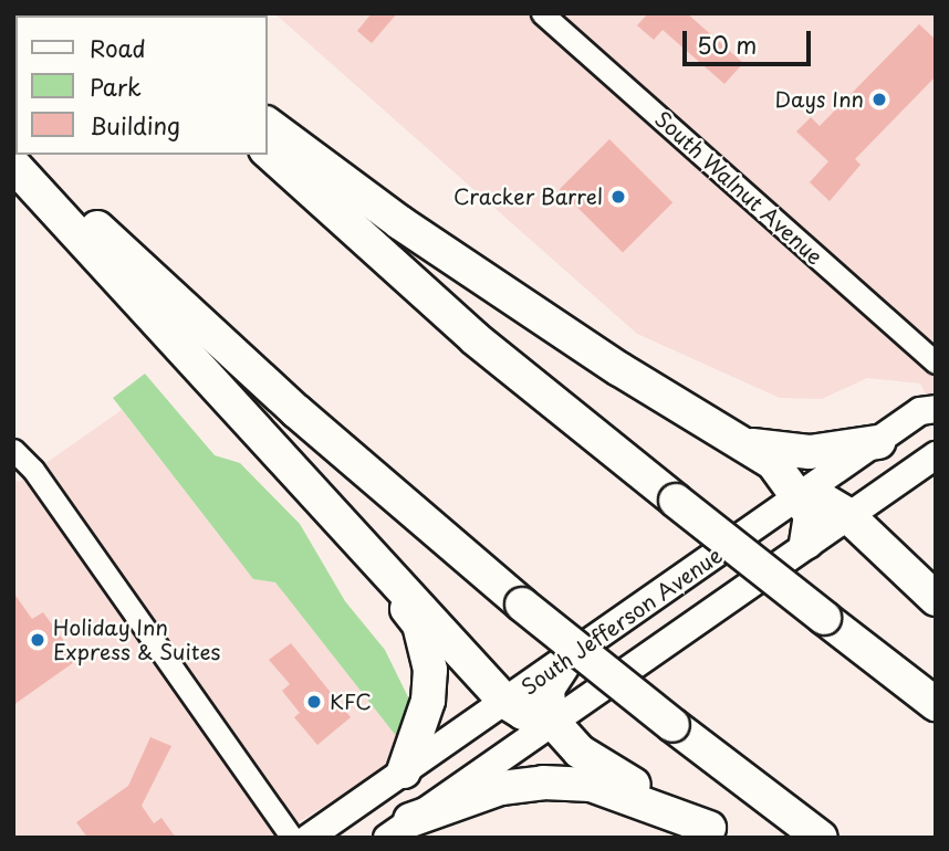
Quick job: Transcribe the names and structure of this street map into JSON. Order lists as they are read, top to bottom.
{
  "streets": {
    "main road": ["South Jefferson Avenue"],
    "street": ["South Walnut Avenue"]
  },
  "places": [
    "Days Inn",
    "Cracker Barrel",
    "Holiday Inn Express & Suites",
    "KFC"
  ],
  "legend": ["Road", "Park", "Building"],
  "scale_bar": "50 m"
}
